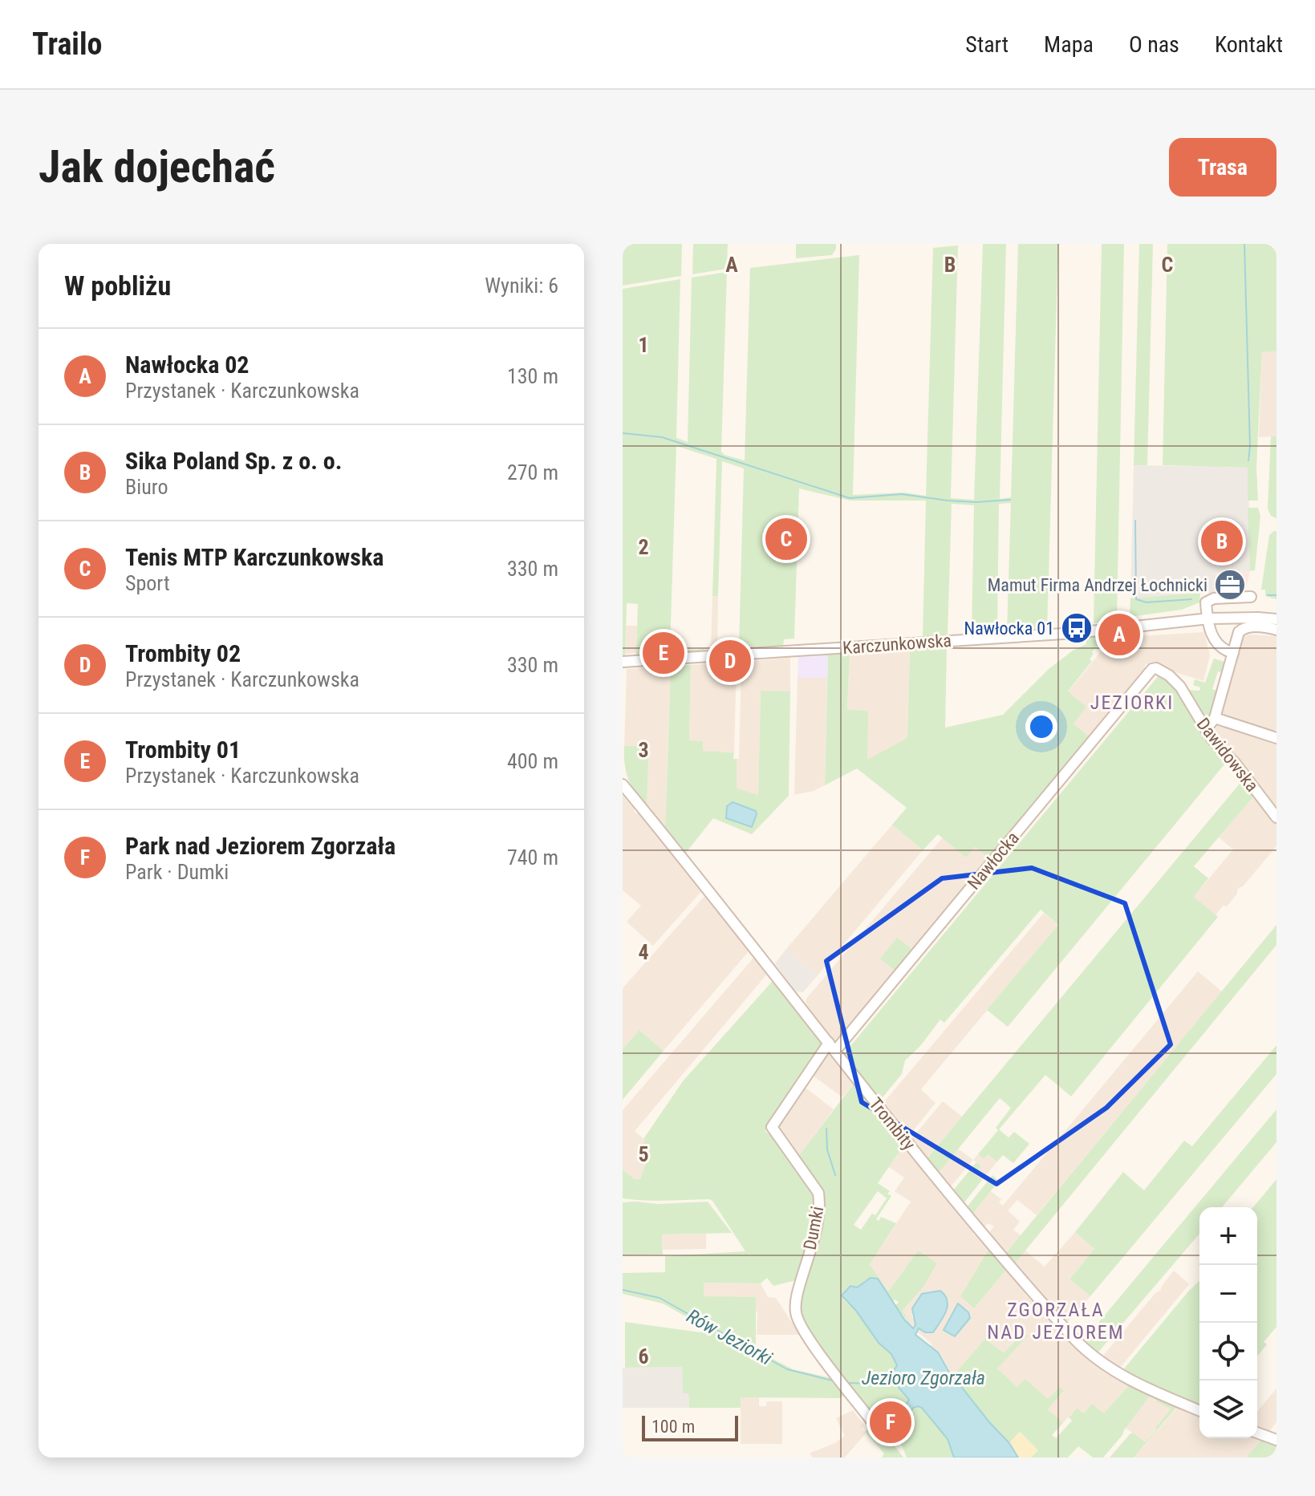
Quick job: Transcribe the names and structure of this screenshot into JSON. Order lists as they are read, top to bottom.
{
  "streets": {
    "street": [
      "Karczunkowska",
      "Dawidowska",
      "Nawłocka",
      "Trombity",
      "Dumki"
    ]
  },
  "crossings": [
    ["Dawidowska", "Nawłocka"],
    ["Nawłocka", "Trombity"],
    ["Nawłocka", "Dumki"],
    ["Trombity", "Dumki"]
  ],
  "districts": ["JEZIORKI", "ZGORZAŁA NAD JEZIOREM"],
  "water": ["Rów Jeziorki", "Jezioro Zgorzała"],
  "places": {
    "office": ["Mamut Firma Andrzej Łochnicki"],
    "bus stop": ["Nawłocka 01"]
  },
  "scale_bar": "100 m",
  "page": {
    "header": "Trailo",
    "nav": [
      "Start",
      "Mapa",
      "O nas",
      "Kontakt"
    ],
    "buttons": "Trasa",
    "title": "Jak dojechać",
    "heading": ["W pobliżu", "Wyniki: 6"],
    "list": [
      {
        "mark": "A",
        "name": "Nawłocka 02",
        "note": "Przystanek · Karczunkowska",
        "value": "130 m"
      },
      {
        "mark": "B",
        "name": "Sika Poland Sp. z o. o.",
        "note": "Biuro",
        "value": "270 m"
      },
      {
        "mark": "C",
        "name": "Tenis MTP Karczunkowska",
        "note": "Sport",
        "value": "330 m"
      },
      {
        "mark": "D",
        "name": "Trombity 02",
        "note": "Przystanek · Karczunkowska",
        "value": "330 m"
      },
      {
        "mark": "E",
        "name": "Trombity 01",
        "note": "Przystanek · Karczunkowska",
        "value": "400 m"
      },
      {
        "mark": "F",
        "name": "Park nad Jeziorem Zgorzała",
        "note": "Park · Dumki",
        "value": "740 m"
      }
    ],
    "pins": [
      "C",
      "B",
      "A",
      "E",
      "D",
      "F"
    ],
    "map_buttons": ["+", "−"],
    "scale": "100 m"
  },
  "grid": {
    "columns": ["A", "B", "C"],
    "rows": [
      "1",
      "2",
      "3",
      "4",
      "5",
      "6"
    ]
  }
}
